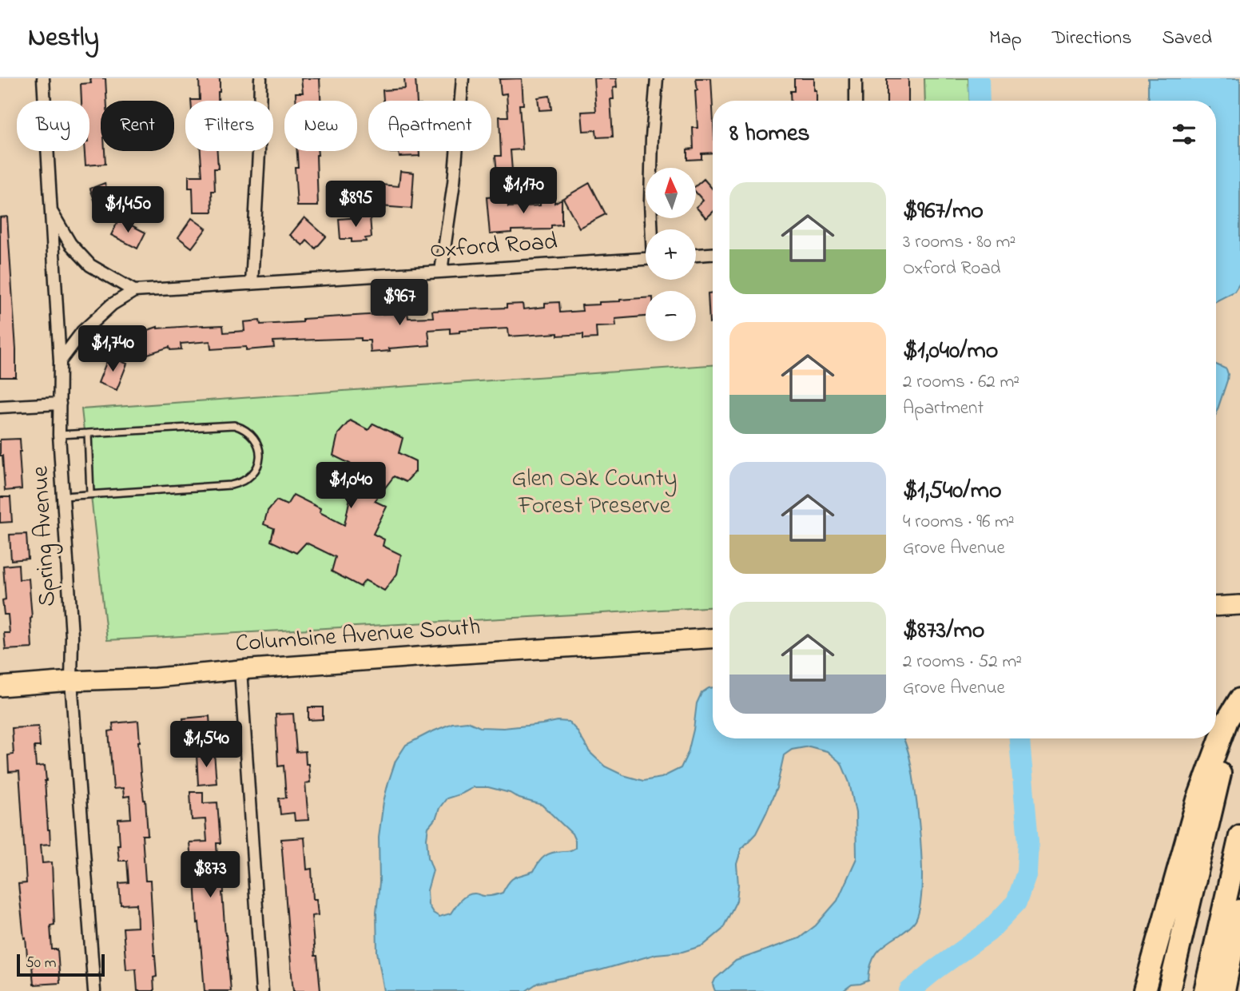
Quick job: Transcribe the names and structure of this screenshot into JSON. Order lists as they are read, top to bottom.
{
  "streets": {
    "main road": ["Columbine Avenue South"],
    "street": ["Oxford Road", "Spring Avenue"]
  },
  "crossings": [
    ["Oxford Road", "Spring Avenue"],
    ["Spring Avenue", "Columbine Avenue South"]
  ],
  "parks": ["Glen Oak County Forest Preserve"],
  "scale_bar": "50 m",
  "north": "top",
  "page": {
    "header": "Nestly",
    "nav": ["Map", "Directions", "Saved"],
    "chip": [
      "Buy",
      "Rent",
      "Filters",
      "New",
      "Apartment"
    ],
    "heading": "8 homes",
    "price": [
      "$1,170",
      "$895",
      "$1,450",
      "$967",
      "$1,740",
      "$1,040",
      "$1,540",
      "$873"
    ],
    "map_buttons": ["+", "−"],
    "list": [
      {
        "name": "$967/mo",
        "note": "3 rooms · 80 m² · Oxford Road"
      },
      {
        "name": "$1,040/mo",
        "note": "2 rooms · 62 m² · Apartment"
      },
      {
        "name": "$1,540/mo",
        "note": "4 rooms · 96 m² · Grove Avenue"
      },
      {
        "name": "$873/mo",
        "note": "2 rooms · 52 m² · Grove Avenue"
      }
    ],
    "scale": "50 m"
  }
}
